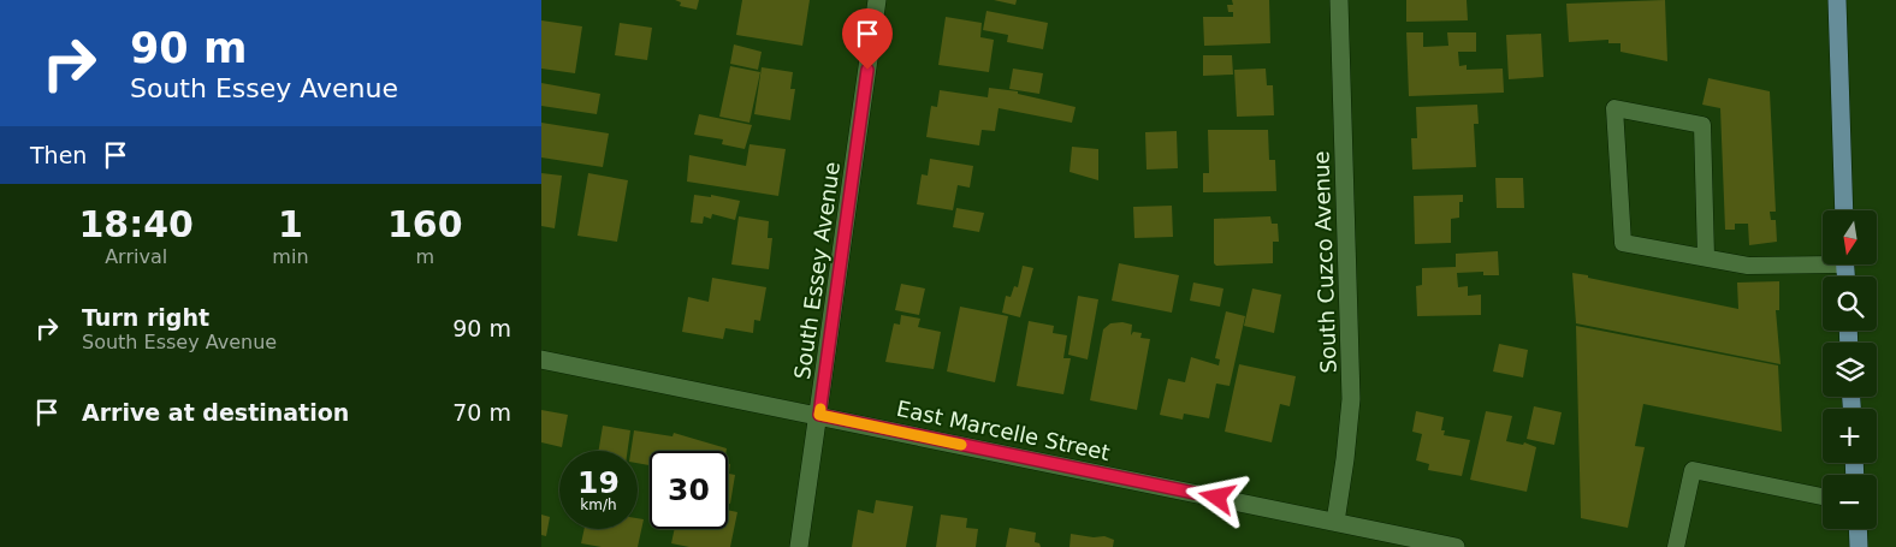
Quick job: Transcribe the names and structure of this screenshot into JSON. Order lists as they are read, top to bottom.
{
  "streets": {
    "street": ["South Cuzco Avenue", "South Essey Avenue", "East Marcelle Street"]
  },
  "crossings": [
    ["South Cuzco Avenue", "East Marcelle Street"],
    ["South Essey Avenue", "East Marcelle Street"]
  ],
  "north": "bottom",
  "page": {
    "turn": ["90 m", "South Essey Avenue"],
    "then": "Then",
    "eta": [
      "18:40",
      "Arrival",
      "1",
      "min",
      "160",
      "m"
    ],
    "map_buttons": ["+", "−"],
    "list": [
      {
        "name": "Turn right",
        "note": "South Essey Avenue",
        "value": "90 m"
      },
      {
        "name": "Arrive at destination",
        "value": "70 m"
      }
    ],
    "speed": "19 km/h",
    "limit": "30"
  }
}
